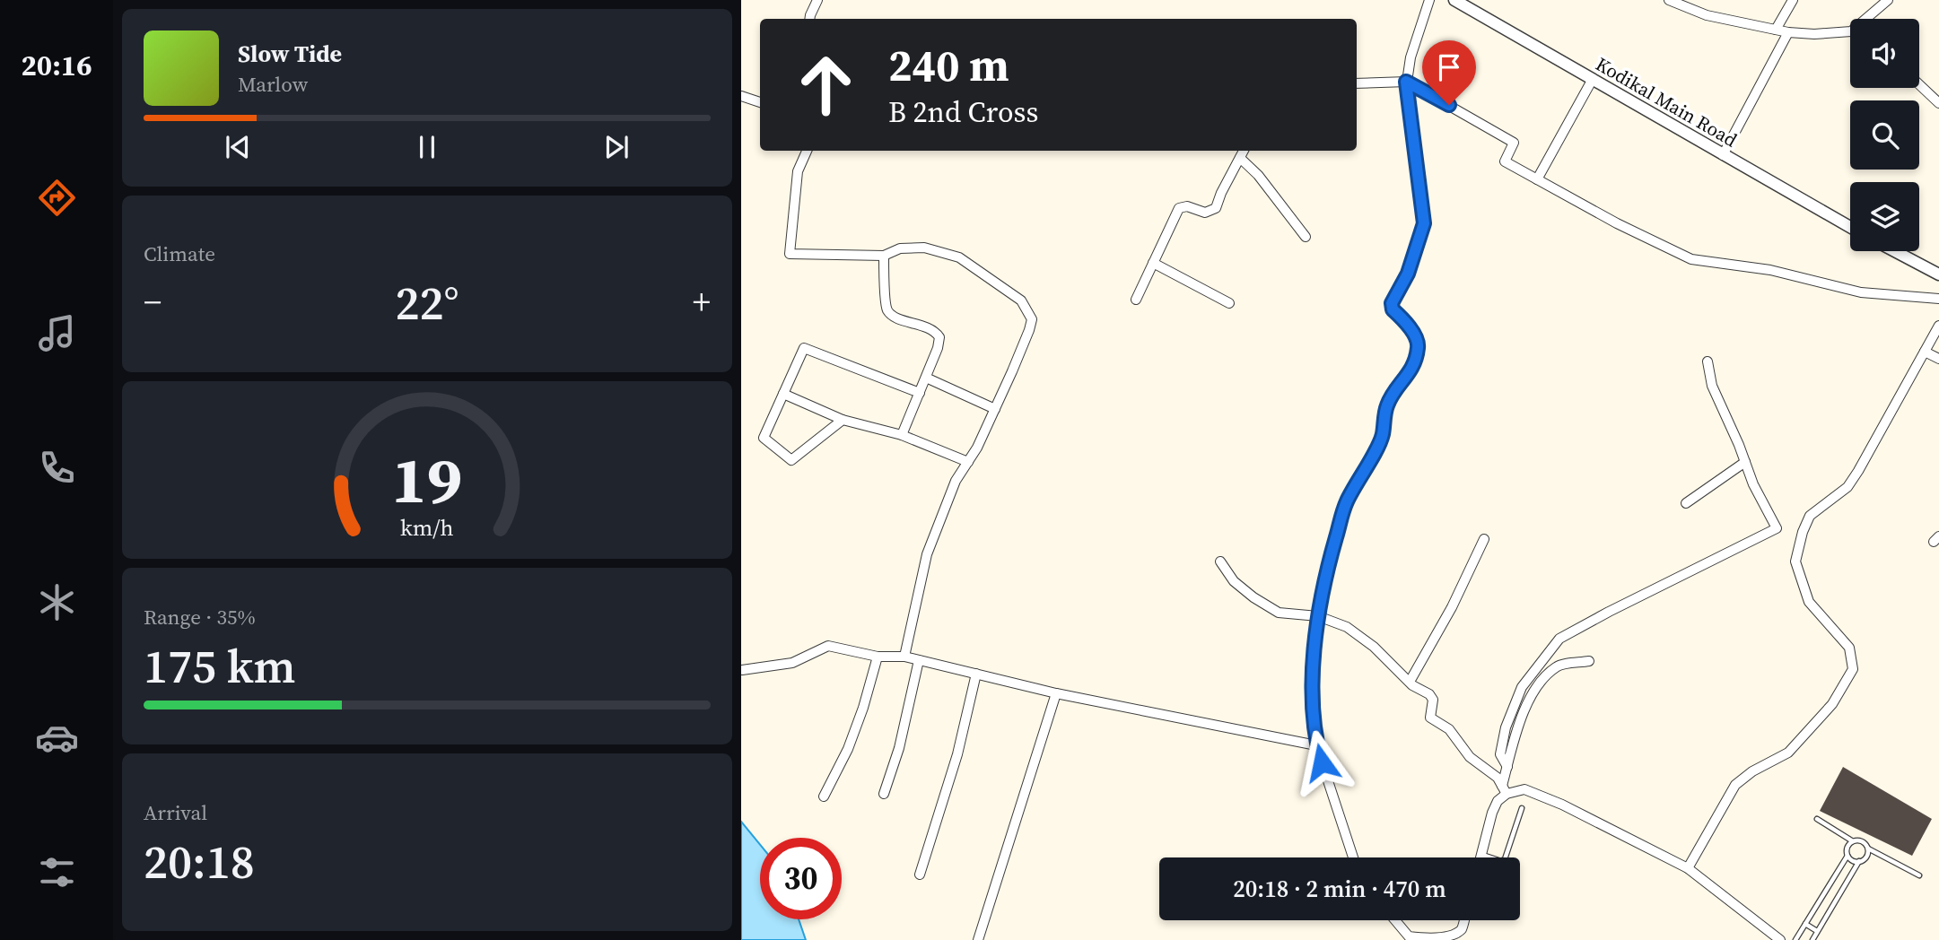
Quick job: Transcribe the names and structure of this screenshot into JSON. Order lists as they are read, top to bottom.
{
  "streets": {
    "street": ["Kodikal Main Road"]
  },
  "page": {
    "tabs": "20:16",
    "turn": ["240 m", "B 2nd Cross"],
    "song": ["Slow Tide", "Marlow"],
    "tile": [
      "Climate",
      ["Range · 35%", "175 km"],
      ["Arrival", "20:18"]
    ],
    "heat": ["−", "22°", "+"],
    "limit": "30",
    "trip": "20:18 · 2 min · 470 m",
    "gauge": ["19", "km/h"]
  }
}
